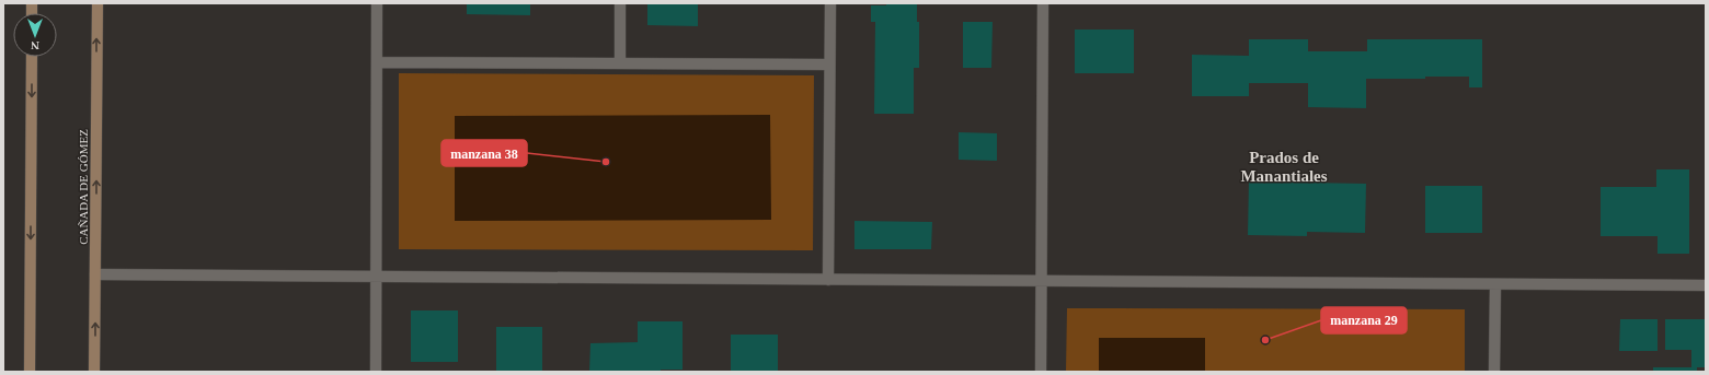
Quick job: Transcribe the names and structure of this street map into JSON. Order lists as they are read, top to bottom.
{
  "streets": {
    "main road": ["CAÑADA DE GÓMEZ"]
  },
  "districts": ["Prados de Manantiales"],
  "places": ["manzana 38", "manzana 29"],
  "north": "bottom"
}
